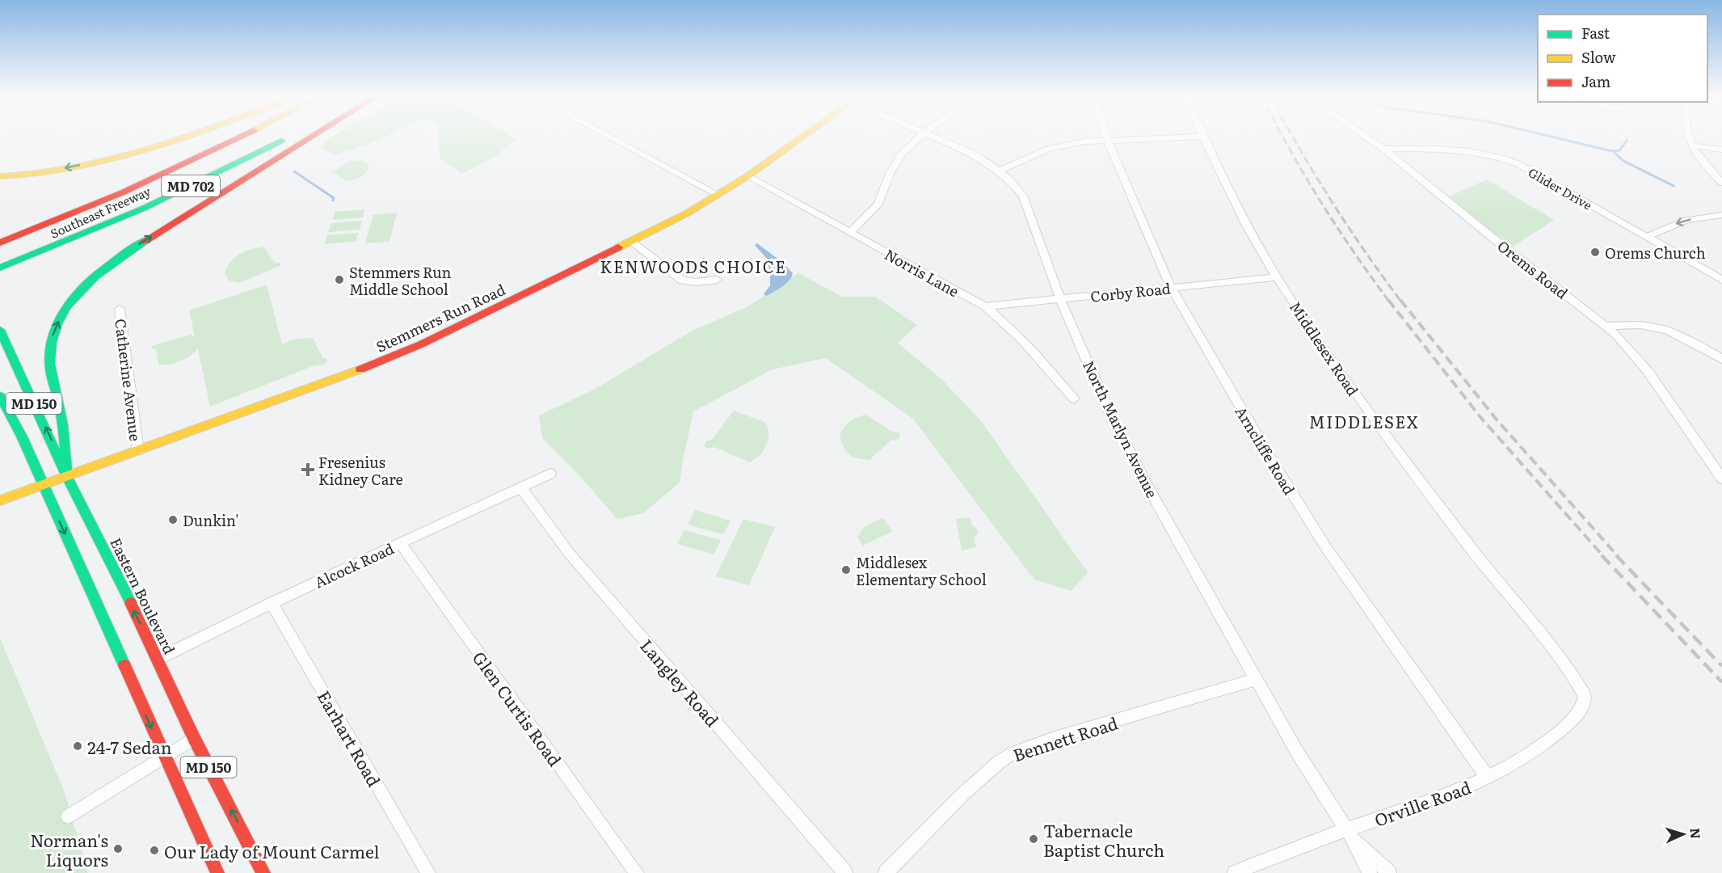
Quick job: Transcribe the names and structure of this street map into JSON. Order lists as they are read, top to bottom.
{
  "streets": {
    "main road": [
      "MD 702",
      "Southeast Freeway",
      "Stemmers Run Road",
      "MD 150",
      "Eastern Boulevard"
    ],
    "street": [
      "Glider Drive",
      "Orems Road",
      "Norris Lane",
      "Corby Road",
      "Middlesex Road",
      "Catherine Avenue",
      "North Marlyn Avenue",
      "Arncliffe Road",
      "Alcock Road",
      "Langley Road",
      "Glen Curtis Road",
      "Earhart Road",
      "Bennett Road",
      "Orville Road"
    ]
  },
  "crossings": [
    ["Glider Drive", "Orems Road"],
    ["Norris Lane", "Corby Road"],
    ["Norris Lane", "Stemmers Run Road"],
    ["Corby Road", "Middlesex Road"],
    ["Corby Road", "North Marlyn Avenue"],
    ["Corby Road", "Arncliffe Road"],
    ["Stemmers Run Road", "Catherine Avenue"],
    ["Stemmers Run Road", "MD 150"],
    ["Stemmers Run Road", "Eastern Boulevard"],
    ["Middlesex Road", "Orville Road"],
    ["North Marlyn Avenue", "Bennett Road"],
    ["North Marlyn Avenue", "Orville Road"],
    ["Arncliffe Road", "Orville Road"],
    ["Alcock Road", "Eastern Boulevard"],
    ["Alcock Road", "Langley Road"],
    ["Alcock Road", "Glen Curtis Road"],
    ["Alcock Road", "Earhart Road"]
  ],
  "districts": ["KENWOODS CHOICE", "MIDDLESEX"],
  "places": {
    "other": [
      "Orems Church",
      "Stemmers Run Middle School",
      "Dunkin'",
      "Middlesex Elementary School",
      "24-7 Sedan",
      "Tabernacle Baptist Church",
      "Norman's Liquors",
      "Our Lady of Mount Carmel"
    ],
    "health": ["Fresenius Kidney Care"]
  },
  "legend": ["Fast", "Slow", "Jam"],
  "north": "right"
}
